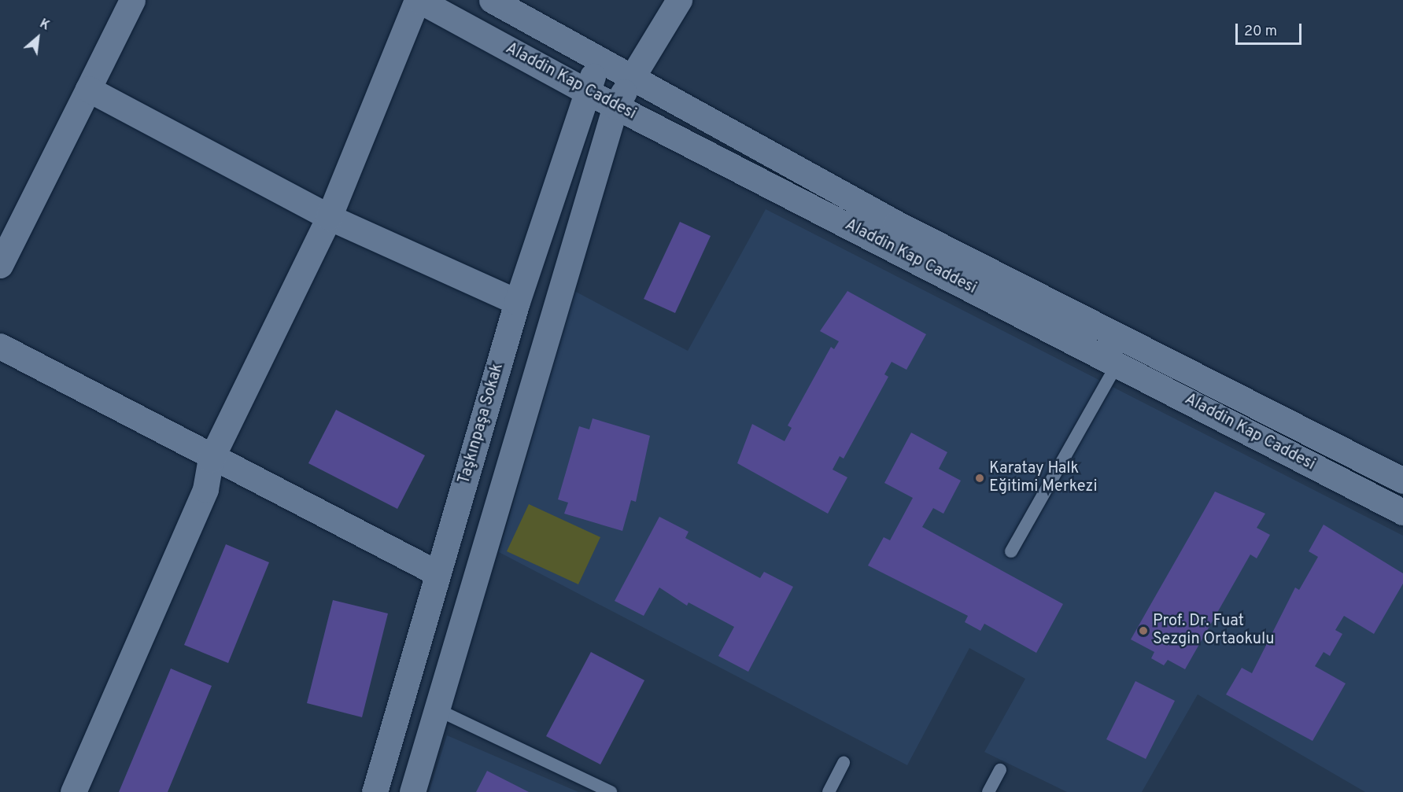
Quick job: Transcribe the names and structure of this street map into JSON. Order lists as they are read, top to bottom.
{
  "streets": {
    "street": ["Aladdin Kap Caddesi", "Taşkınpaşa Sokak"]
  },
  "crossings": [
    ["Aladdin Kap Caddesi", "Taşkınpaşa Sokak"]
  ],
  "places": ["Karatay Halk Eğitimi Merkezi", "Prof. Dr. Fuat Sezgin Ortaokulu"],
  "scale_bar": "20 m",
  "north": "top right"
}
